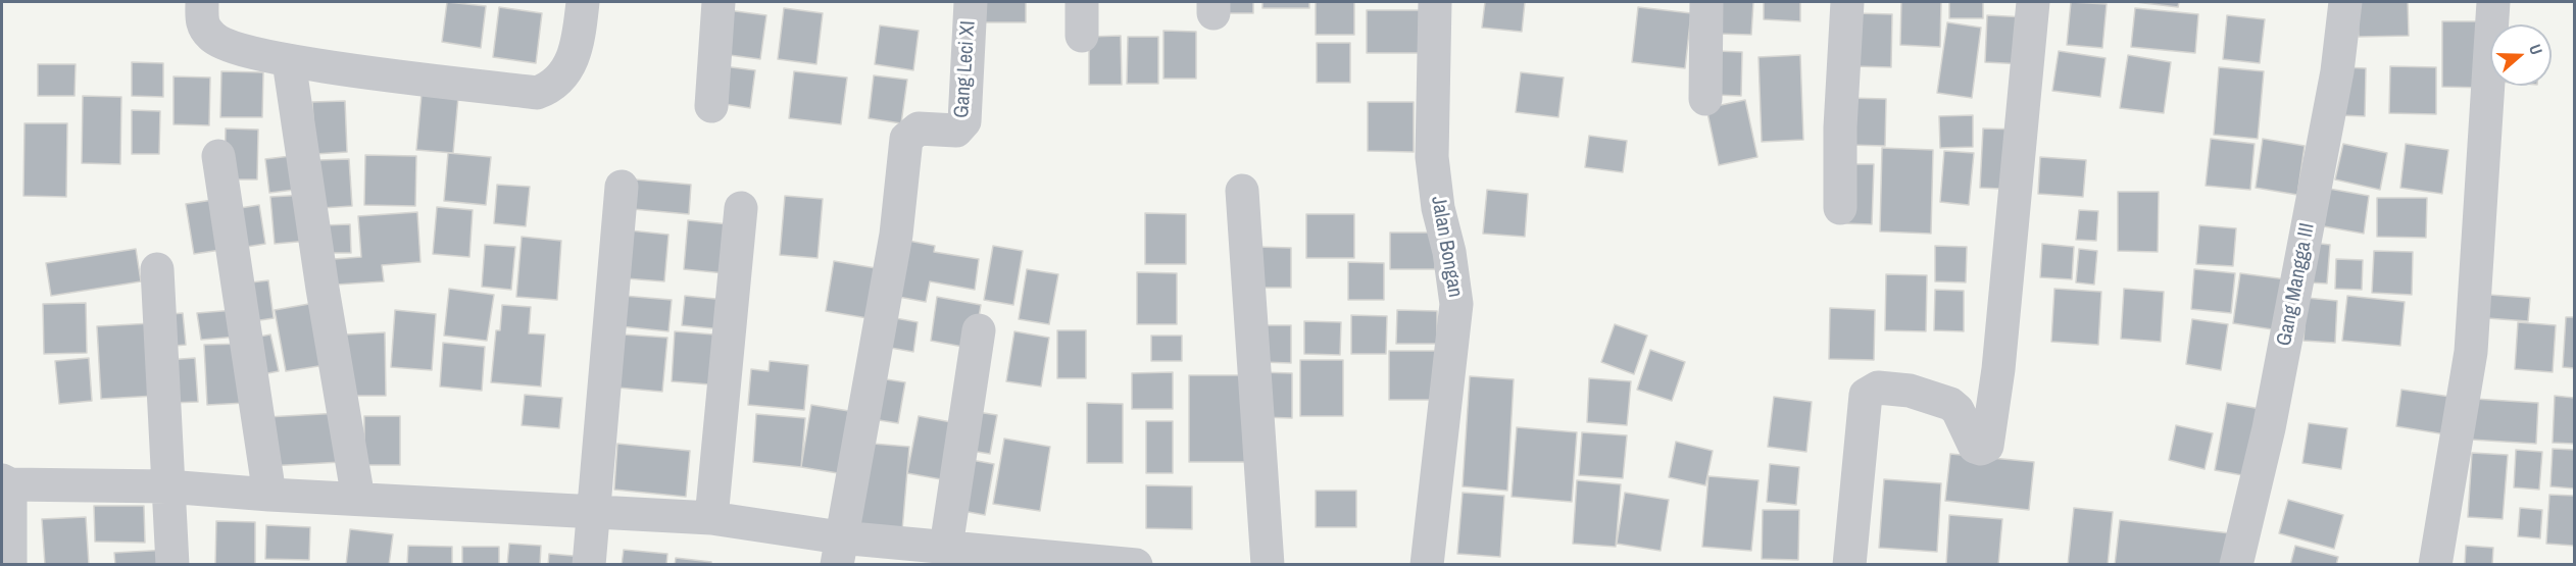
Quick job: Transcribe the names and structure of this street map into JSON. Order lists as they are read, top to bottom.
{
  "streets": {
    "street": ["Gang Leci XI", "Jalan Bongan", "Gang Mangga III"]
  },
  "north": "right"
}
